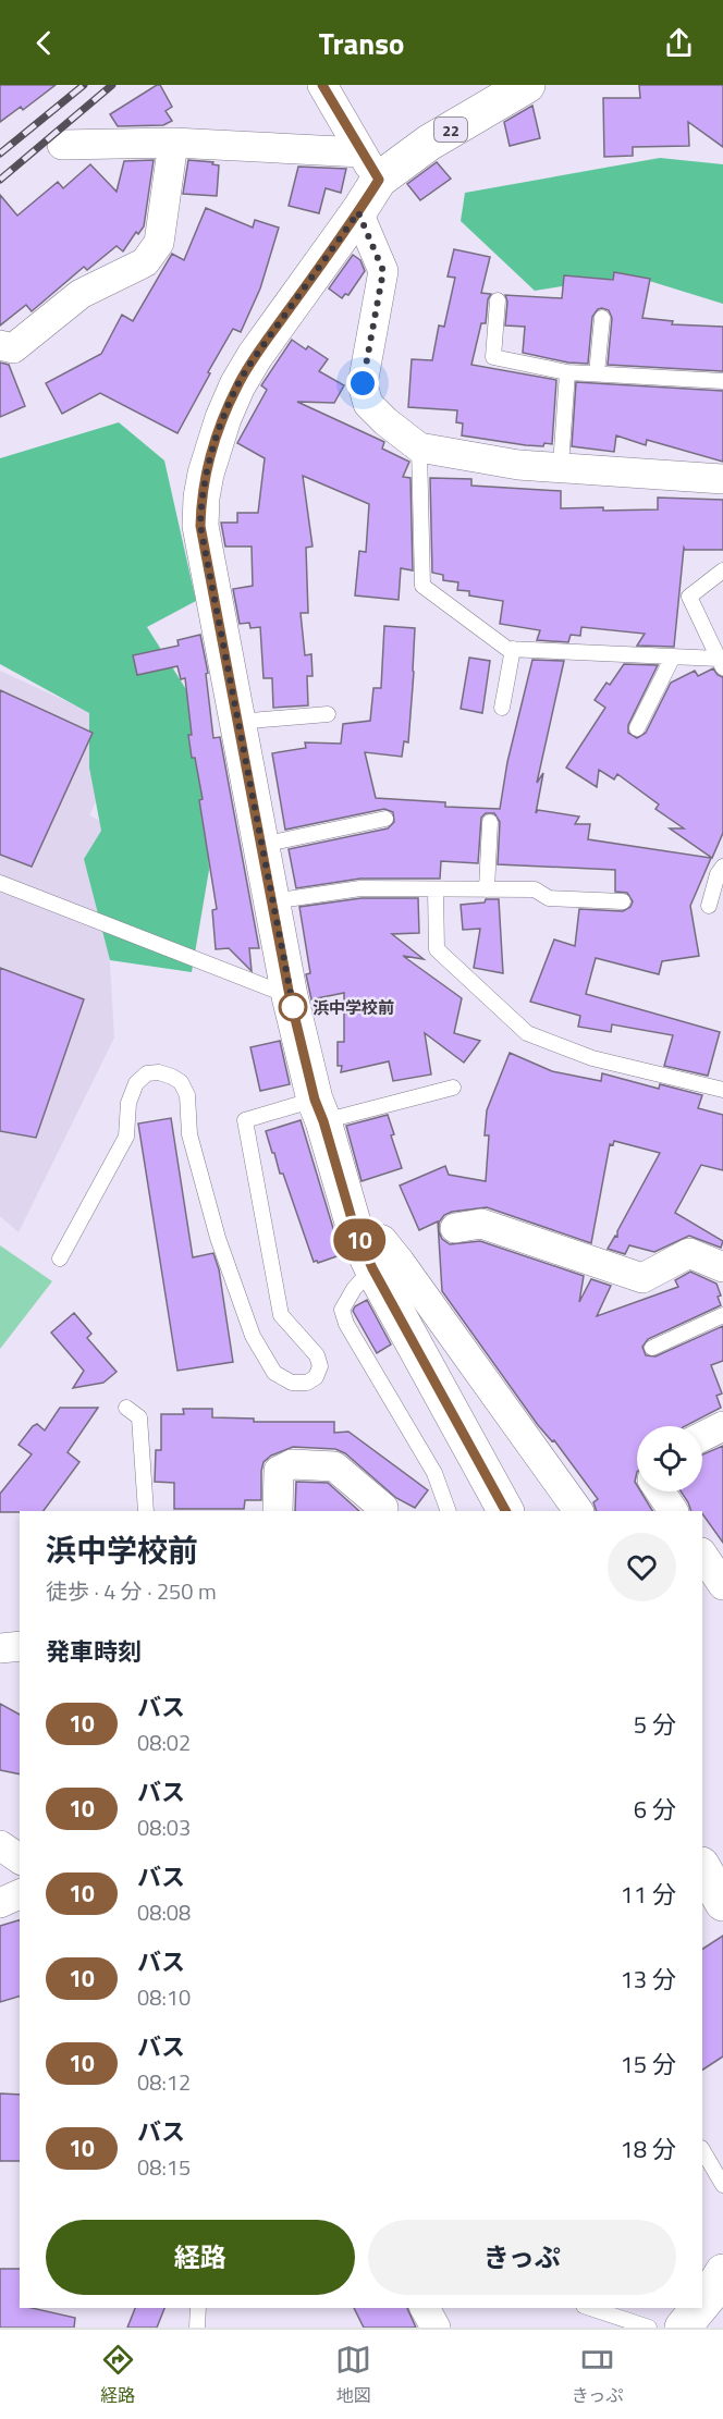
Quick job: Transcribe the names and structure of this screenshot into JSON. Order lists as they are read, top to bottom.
{
  "streets": {
    "main road": ["22"]
  },
  "places": ["浜中学校前"],
  "lines": ["bus line 10"],
  "page": {
    "header": "Transo",
    "on_map": "10",
    "heading": [
      ["浜中学校前", "徒歩 · 4 分 · 250 m"],
      "発車時刻"
    ],
    "list": [
      {
        "mark": "10",
        "name": "バス",
        "note": "08:02",
        "value": "5 分"
      },
      {
        "mark": "10",
        "name": "バス",
        "note": "08:03",
        "value": "6 分"
      },
      {
        "mark": "10",
        "name": "バス",
        "note": "08:08",
        "value": "11 分"
      },
      {
        "mark": "10",
        "name": "バス",
        "note": "08:10",
        "value": "13 分"
      },
      {
        "mark": "10",
        "name": "バス",
        "note": "08:12",
        "value": "15 分"
      },
      {
        "mark": "10",
        "name": "バス",
        "note": "08:15",
        "value": "18 分"
      }
    ],
    "buttons": ["経路", "きっぷ"],
    "tabs": ["経路", "地図", "きっぷ"]
  }
}
